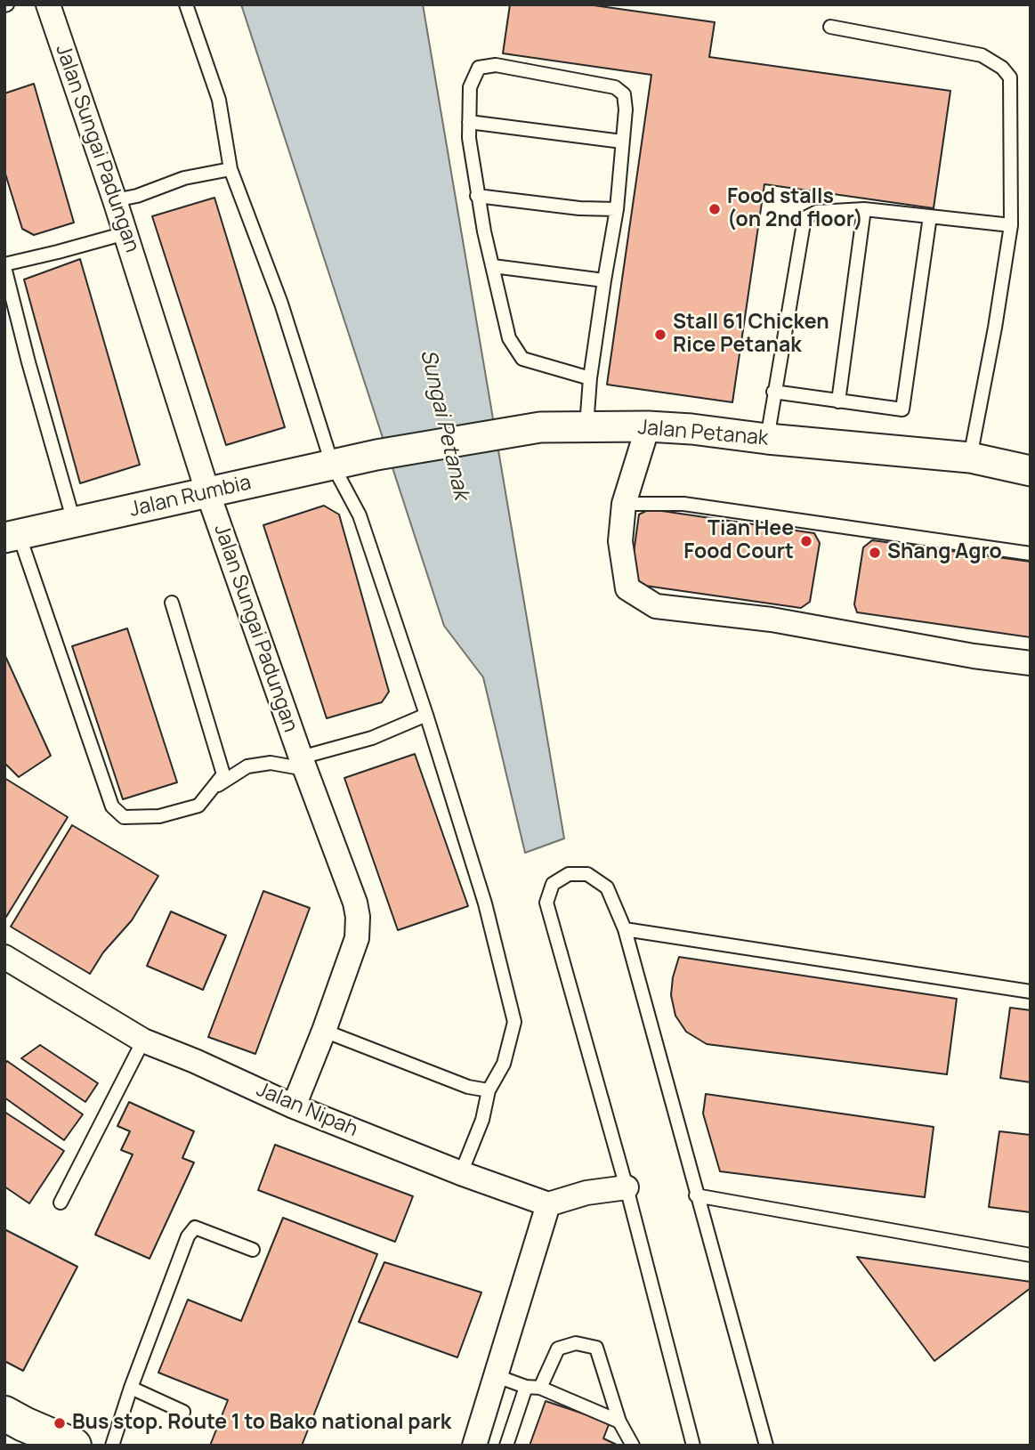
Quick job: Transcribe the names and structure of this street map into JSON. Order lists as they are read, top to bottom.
{
  "streets": {
    "street": [
      "Jalan Sungai Padungan",
      "Jalan Petanak",
      "Jalan Rumbia",
      "Jalan Nipah"
    ]
  },
  "crossings": [
    ["Jalan Sungai Padungan", "Jalan Rumbia"],
    ["Jalan Sungai Padungan", "Jalan Nipah"],
    ["Jalan Petanak", "Jalan Rumbia"]
  ],
  "water": ["Sungai Petanak"],
  "places": [
    "Food stalls (on 2nd floor)",
    "Stall 61 Chicken Rice Petanak",
    "Tian Hee Food Court",
    "Shang Agro",
    "Bus stop. Route 1 to Bako national park"
  ]
}
